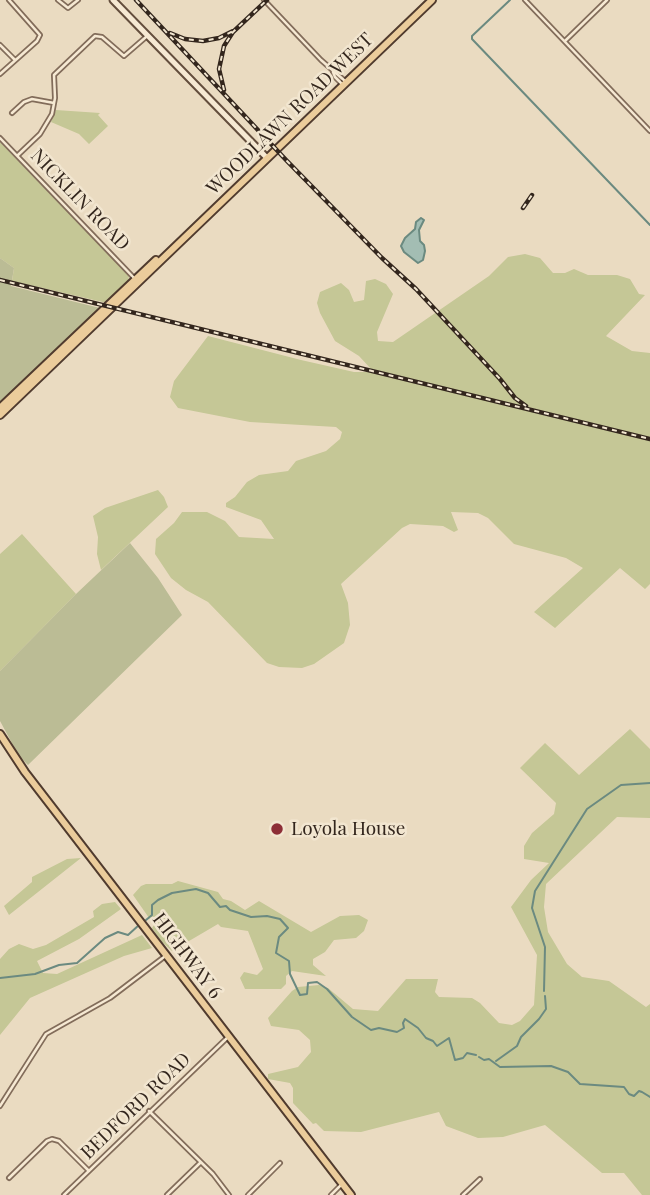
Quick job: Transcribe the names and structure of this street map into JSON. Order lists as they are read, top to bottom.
{
  "streets": {
    "main road": ["WOODLAWN ROAD WEST", "HIGHWAY 6"],
    "street": ["NICKLIN ROAD", "BEDFORD ROAD"]
  },
  "crossings": [
    ["WOODLAWN ROAD WEST", "NICKLIN ROAD"],
    ["HIGHWAY 6", "BEDFORD ROAD"]
  ],
  "places": ["Loyola House"]
}
